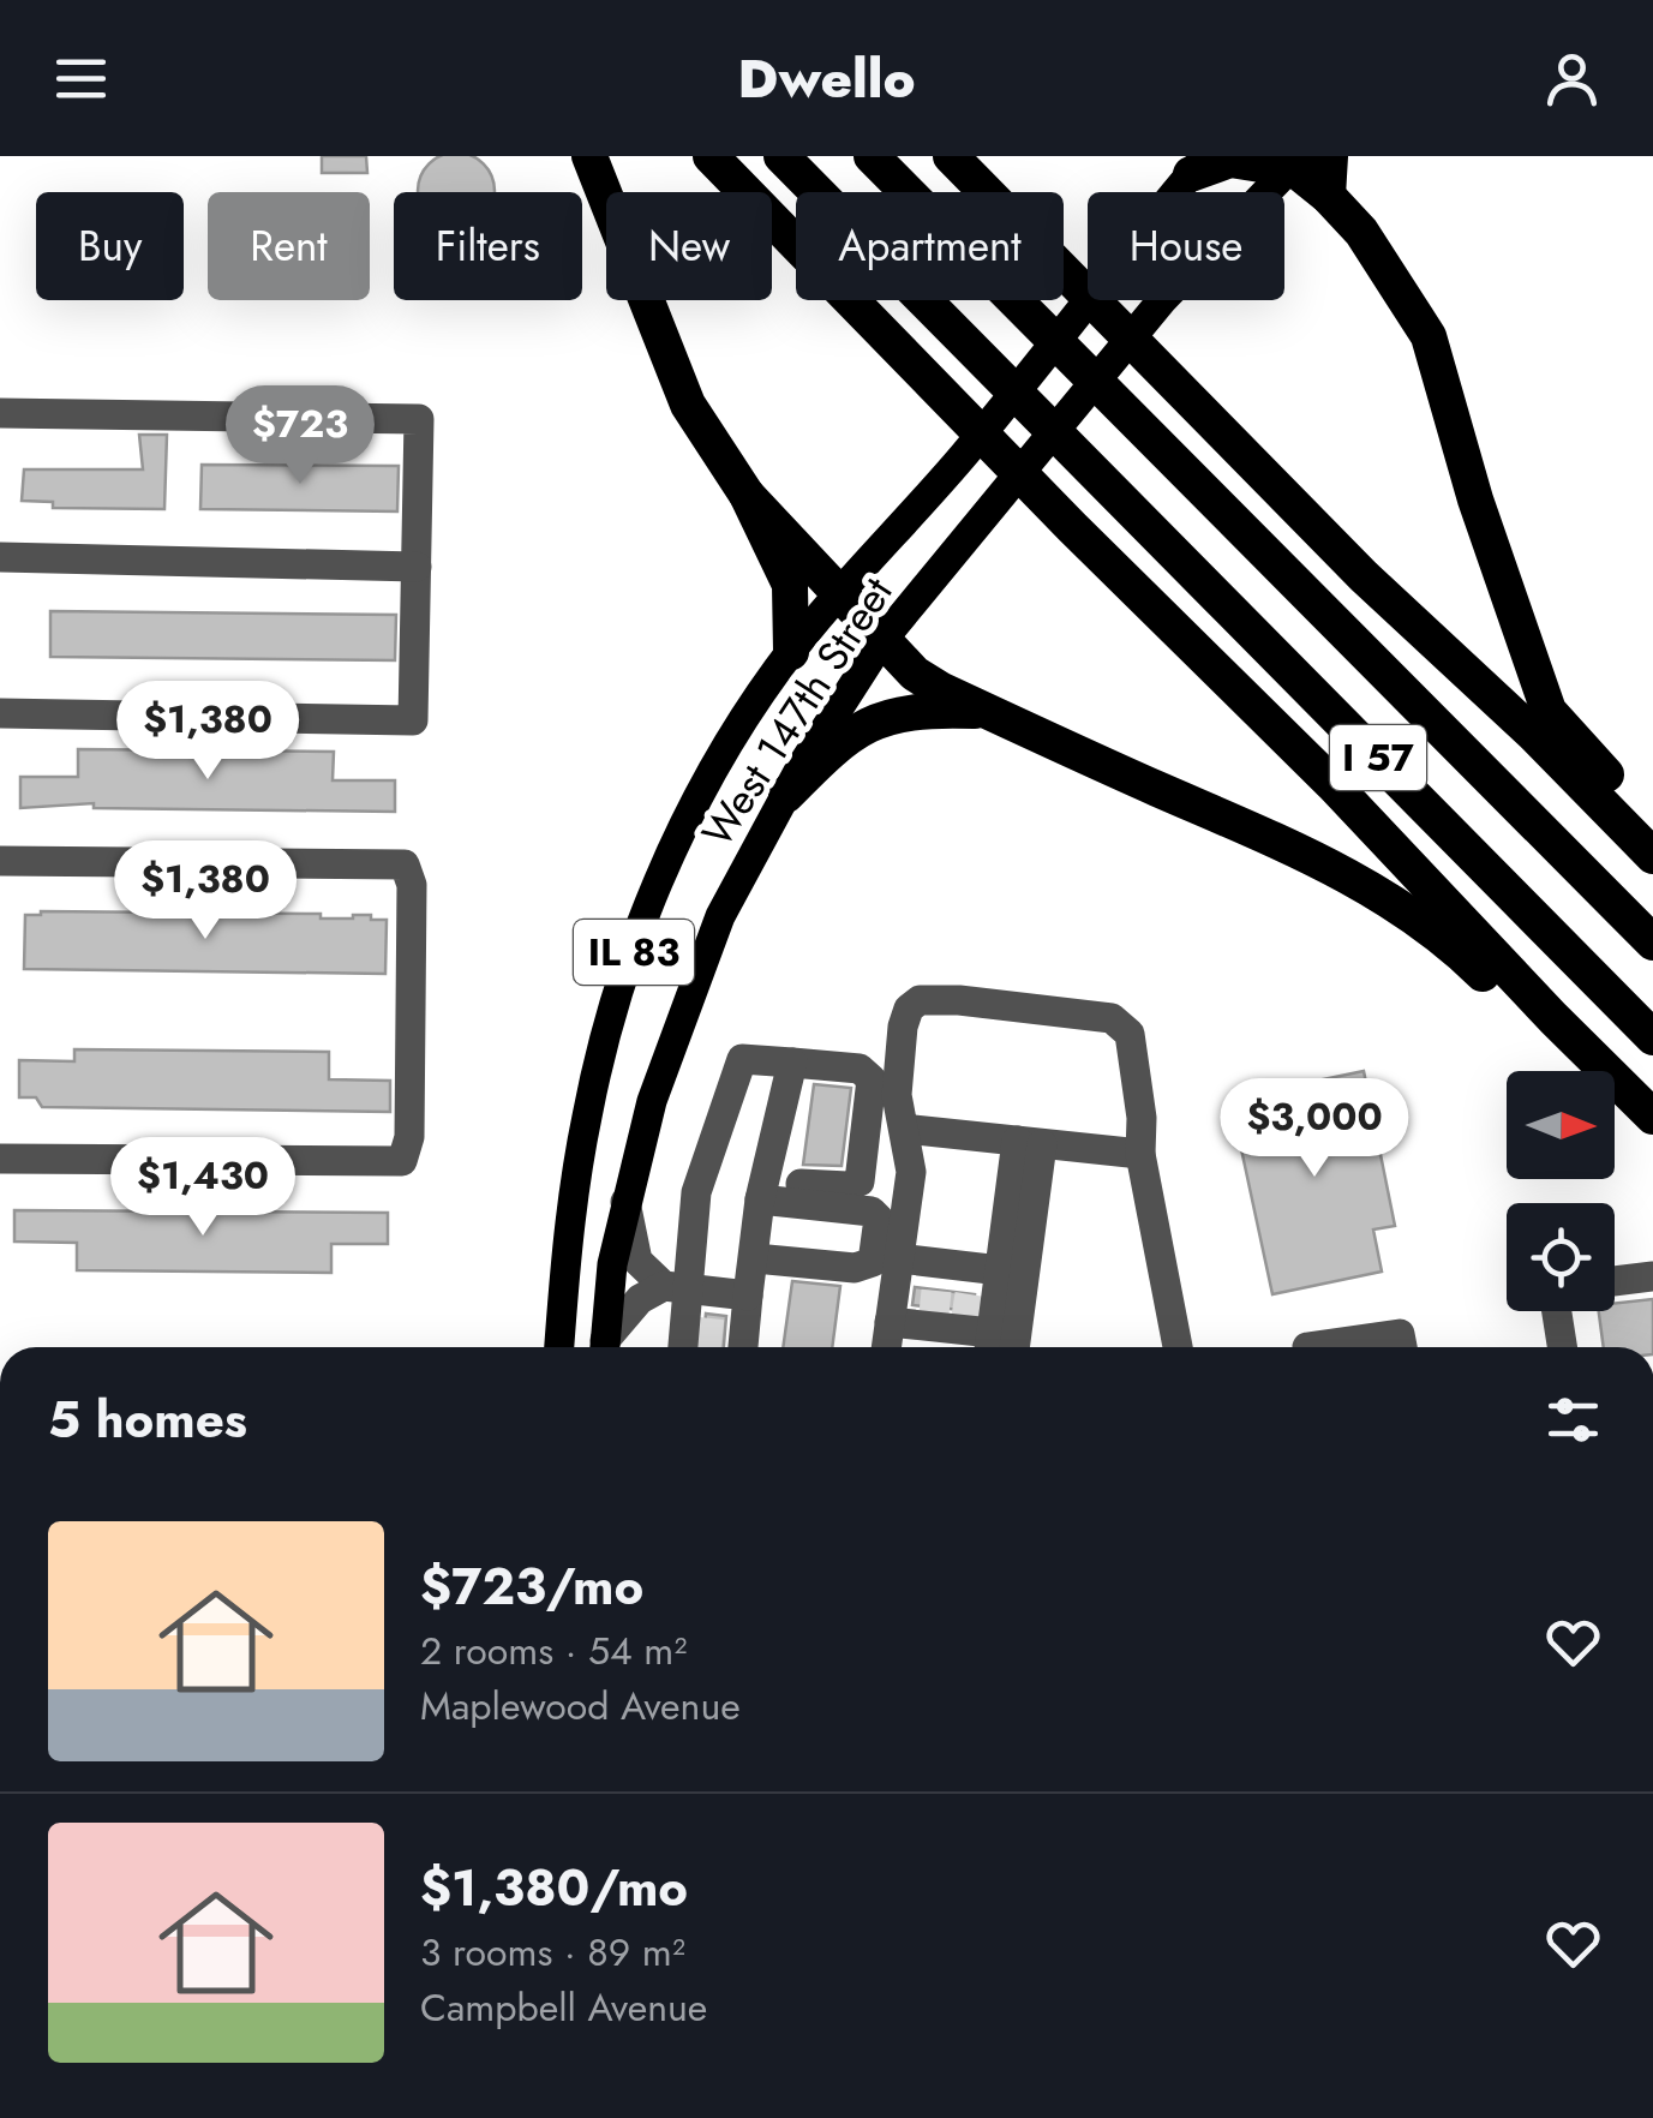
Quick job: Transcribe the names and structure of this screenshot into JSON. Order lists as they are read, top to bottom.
{
  "streets": {
    "highway": ["I 57"],
    "main road": ["West 147th Street", "IL 83"]
  },
  "north": "right",
  "page": {
    "header": "Dwello",
    "chip": [
      "Buy",
      "Rent",
      "Filters",
      "New",
      "Apartment",
      "House"
    ],
    "price": [
      "$723",
      "$1,380",
      "$1,380",
      "$3,000",
      "$1,430"
    ],
    "heading": "5 homes",
    "list": [
      {
        "name": "$723/mo",
        "note": "2 rooms · 54 m² · Maplewood Avenue"
      },
      {
        "name": "$1,380/mo",
        "note": "3 rooms · 89 m² · Campbell Avenue"
      }
    ]
  }
}
